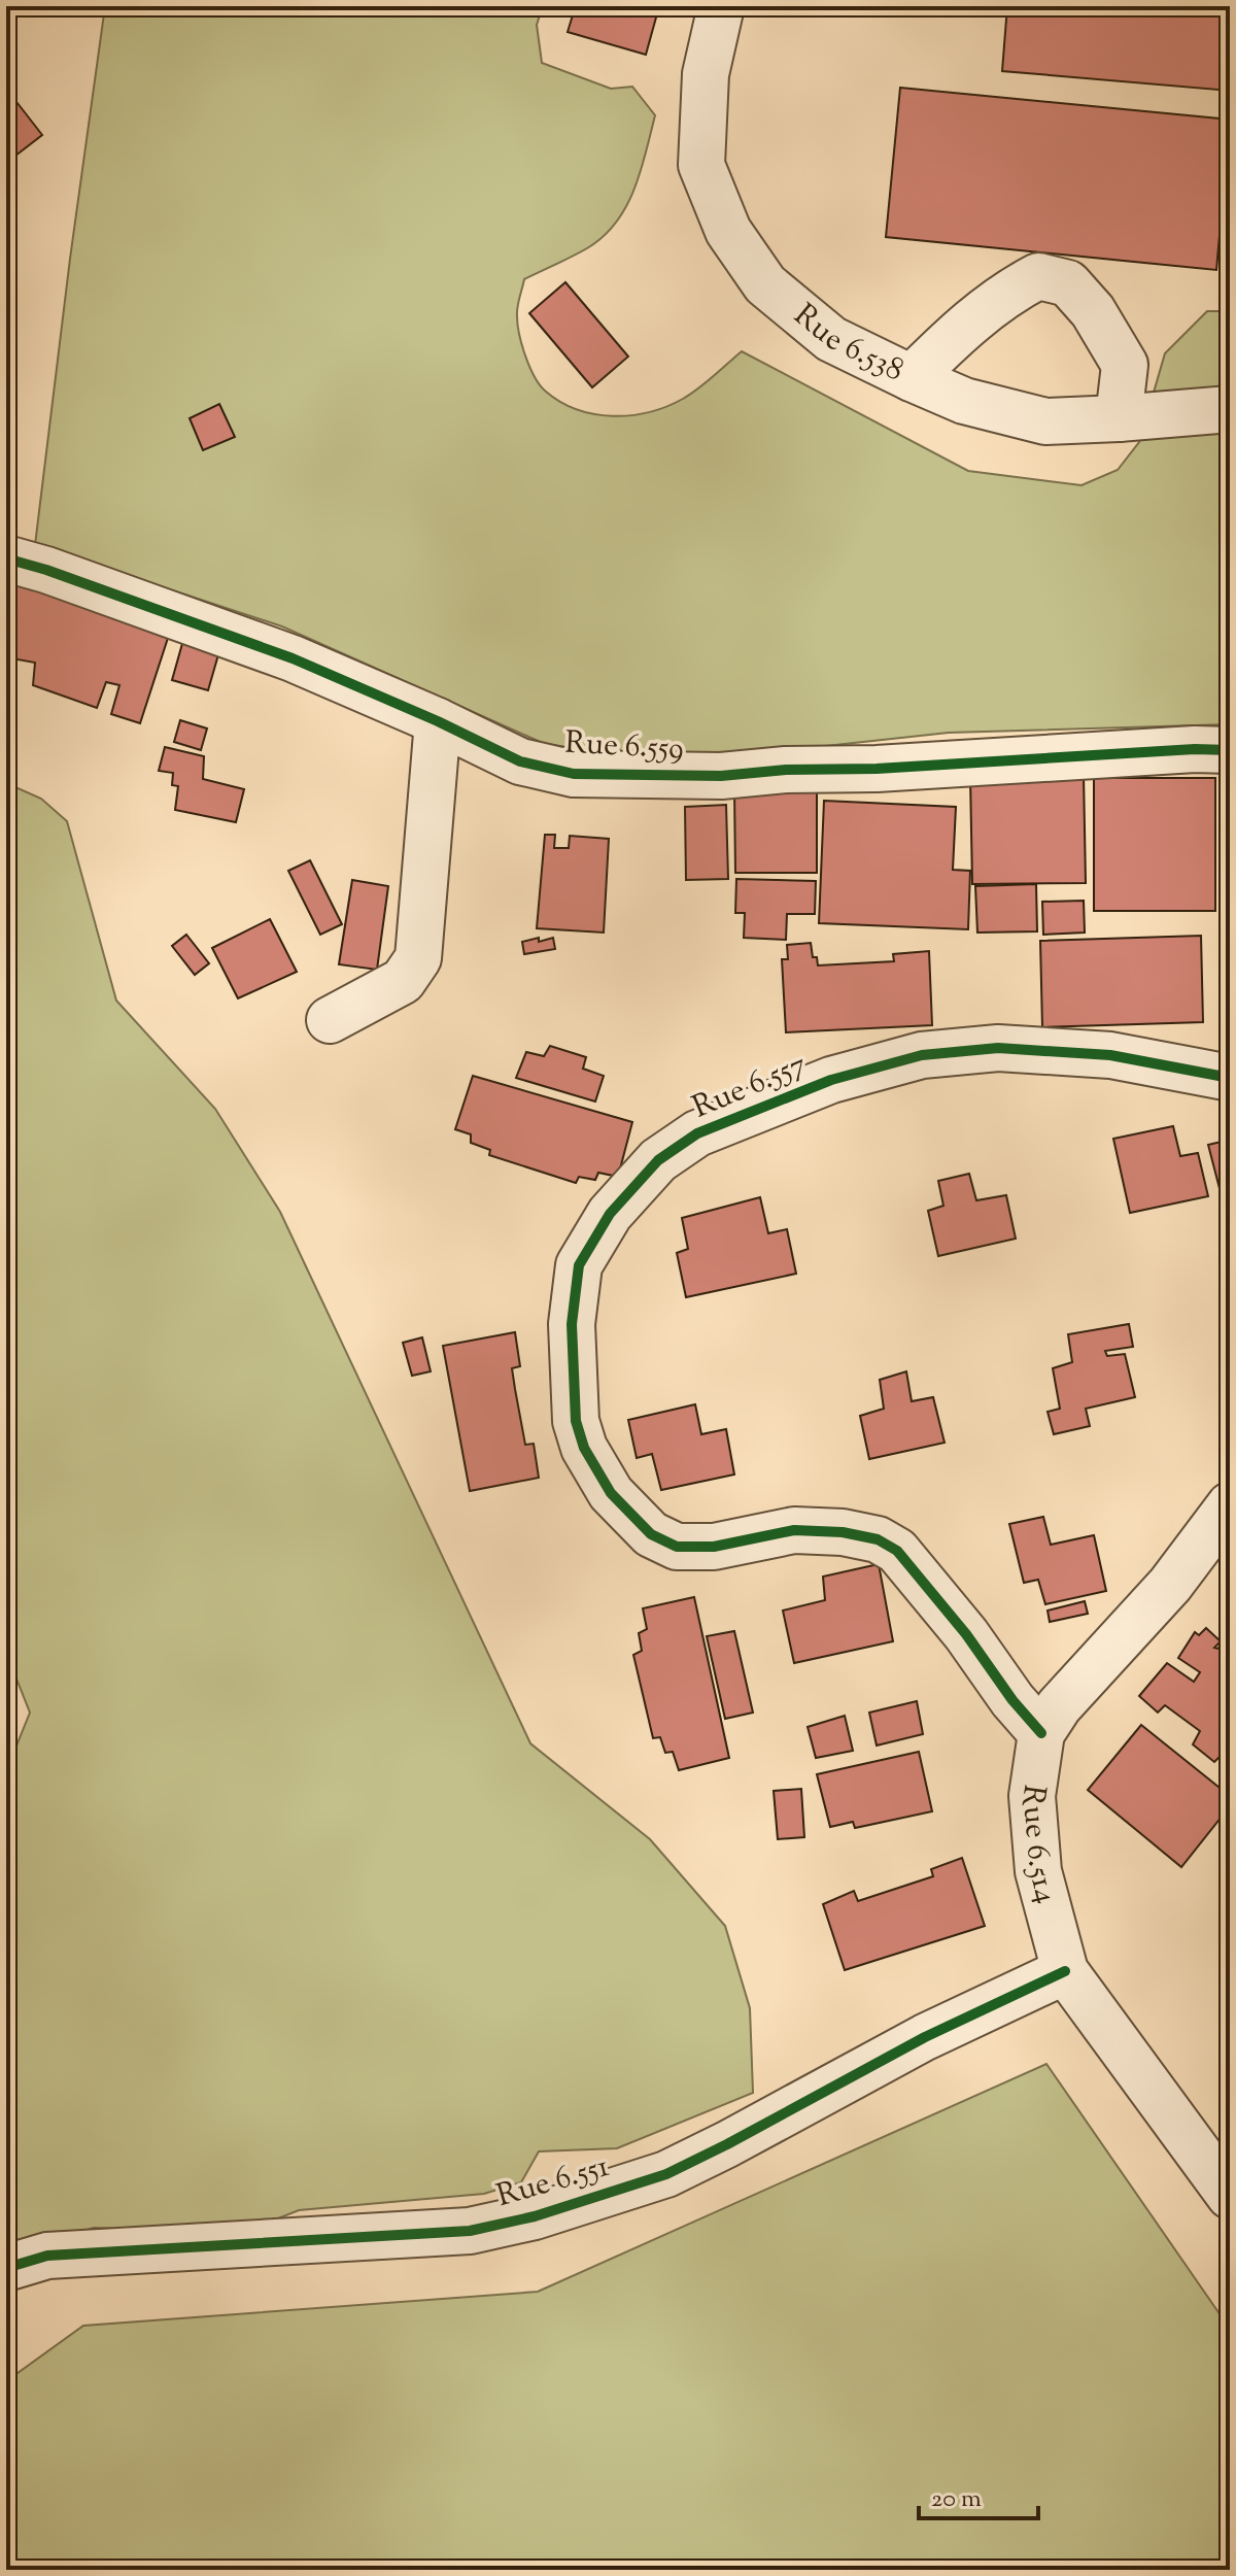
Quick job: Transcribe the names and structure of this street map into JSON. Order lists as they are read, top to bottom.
{
  "streets": {
    "street": [
      "Rue 6.538",
      "Rue 6.559",
      "Rue 6.557",
      "Rue 6.514",
      "Rue 6.551"
    ]
  },
  "crossings": [
    ["Rue 6.557", "Rue 6.514"],
    ["Rue 6.514", "Rue 6.551"]
  ],
  "scale_bar": "20 m"
}
